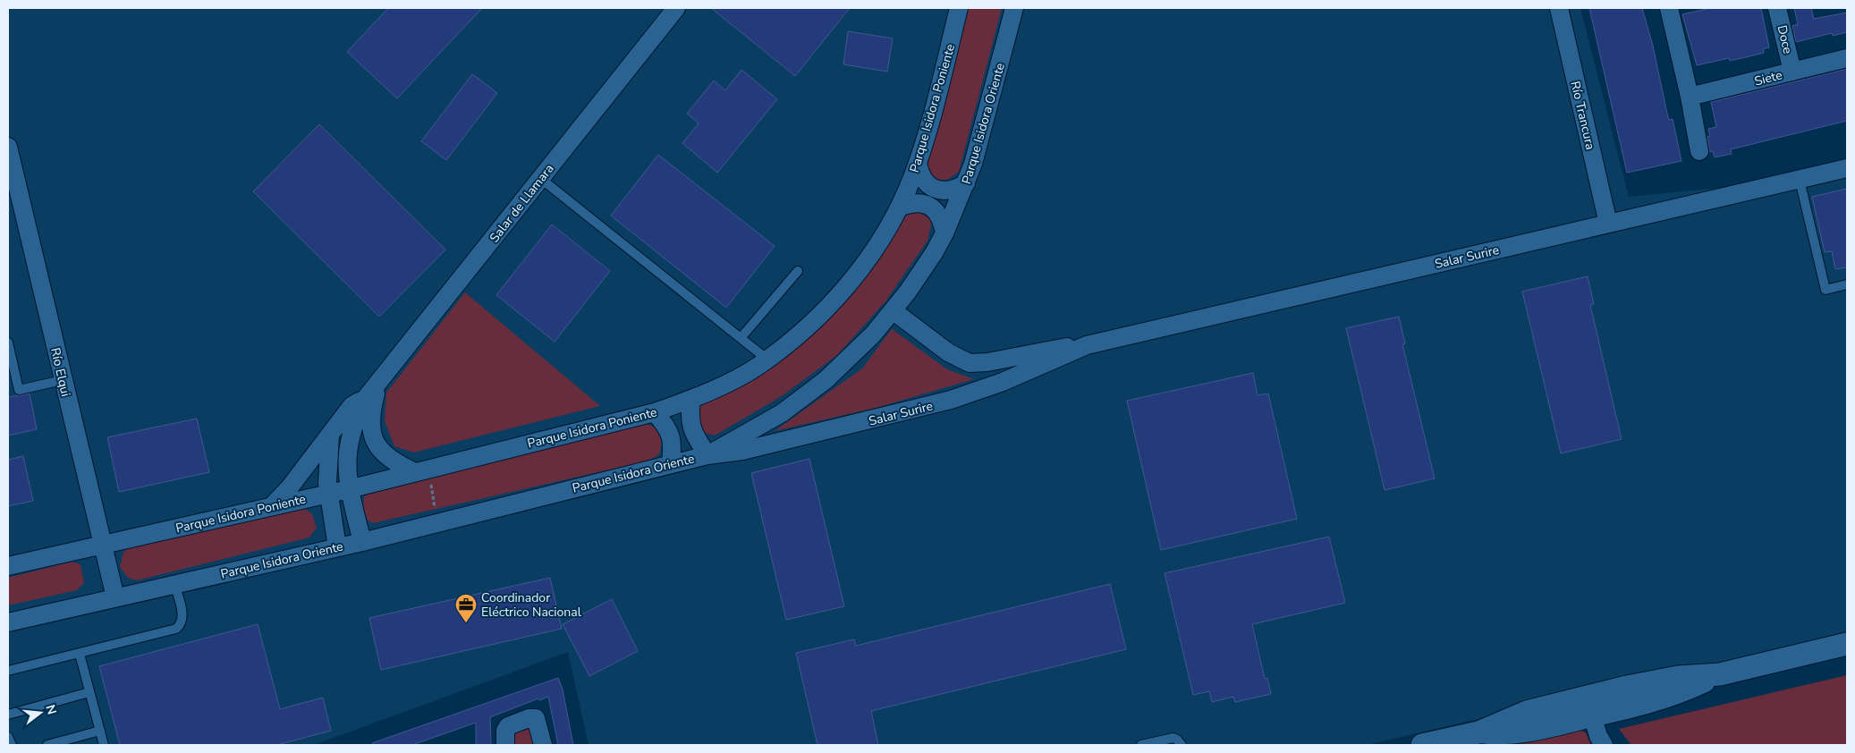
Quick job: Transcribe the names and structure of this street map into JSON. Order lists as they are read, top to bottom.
{
  "streets": {
    "street": [
      "Doce",
      "Siete",
      "Parque Isidora Poniente",
      "Río Trancura",
      "Parque Isidora Oriente",
      "Salar de Llamara",
      "Salar Surire",
      "Río Elqui"
    ]
  },
  "crossings": [
    ["Doce", "Siete"],
    ["Parque Isidora Poniente", "Salar de Llamara"],
    ["Parque Isidora Poniente", "Río Elqui"],
    ["Río Trancura", "Salar Surire"],
    ["Parque Isidora Oriente", "Salar de Llamara"],
    ["Parque Isidora Oriente", "Salar Surire"],
    ["Parque Isidora Oriente", "Río Elqui"]
  ],
  "places": {
    "office": ["Coordinador Eléctrico Nacional"]
  },
  "north": "right"
}
